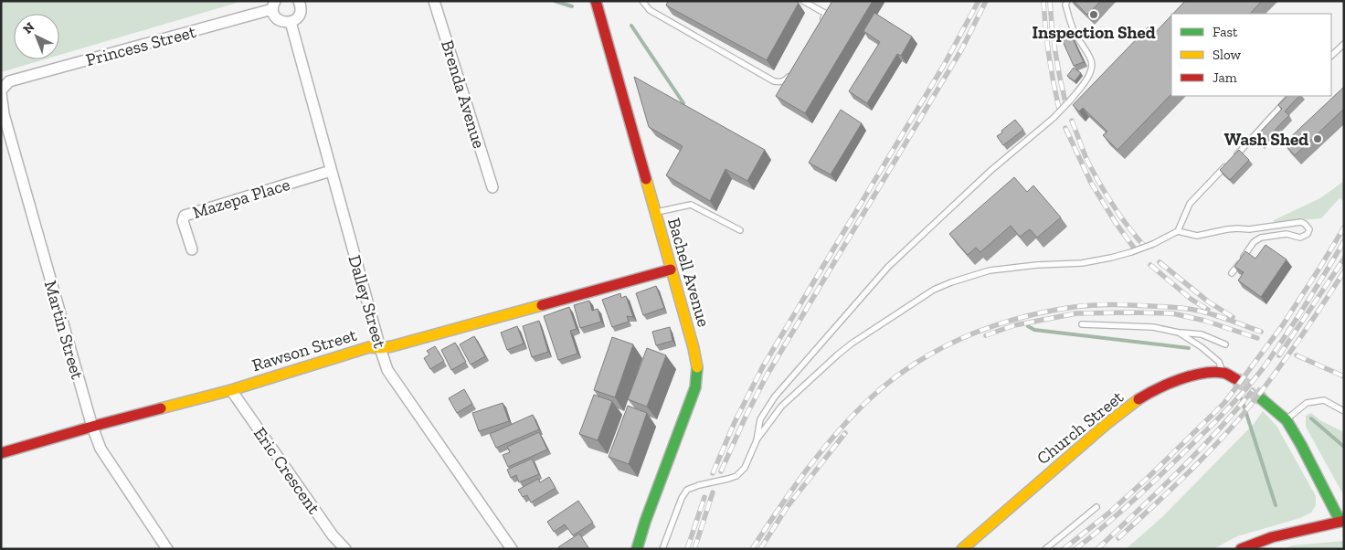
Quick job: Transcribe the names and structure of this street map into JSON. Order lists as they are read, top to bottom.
{
  "streets": {
    "main road": ["Bachell Avenue", "Rawson Street", "Church Street"],
    "street": [
      "Princess Street",
      "Brenda Avenue",
      "Mazepa Place",
      "Dalley Street",
      "Martin Street",
      "Eric Crescent"
    ]
  },
  "crossings": [
    ["Princess Street", "Martin Street"],
    ["Mazepa Place", "Dalley Street"],
    ["Bachell Avenue", "Rawson Street"],
    ["Dalley Street", "Rawson Street"],
    ["Martin Street", "Rawson Street"],
    ["Rawson Street", "Eric Crescent"]
  ],
  "places": ["Inspection Shed", "Wash Shed"],
  "legend": ["Fast", "Slow", "Jam"],
  "north": "top left"
}
